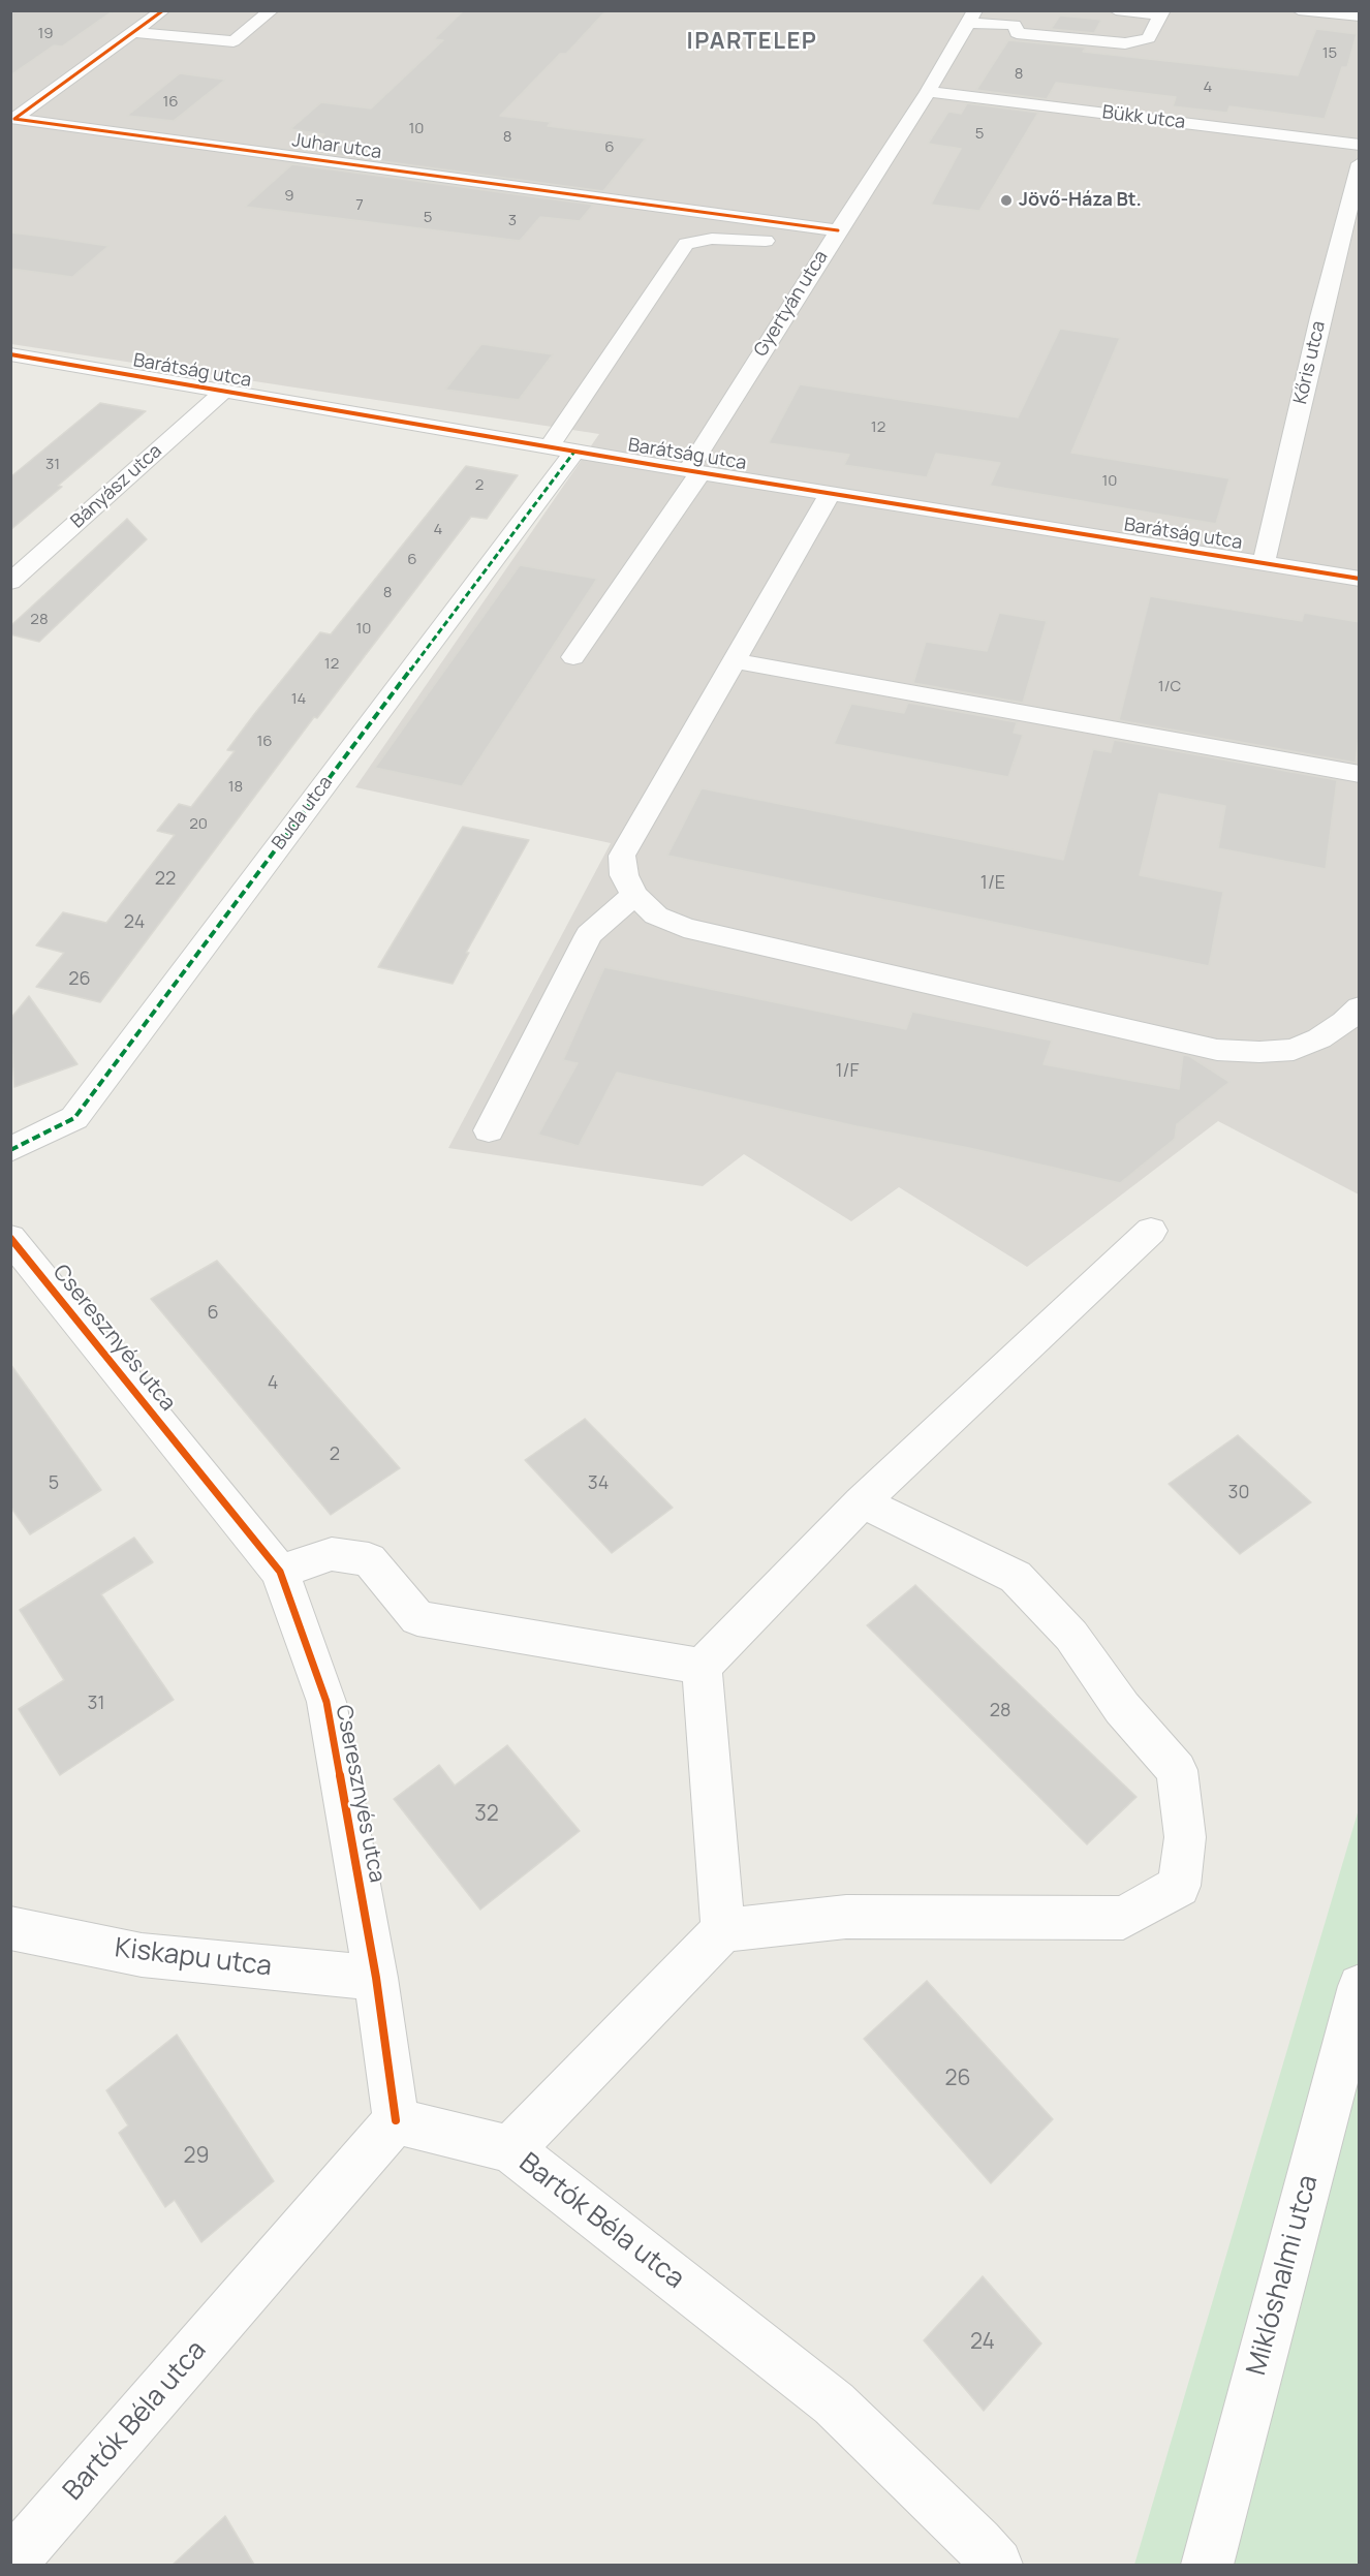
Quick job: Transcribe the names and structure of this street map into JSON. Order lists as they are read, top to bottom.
{
  "streets": {
    "street": [
      "Bükk utca",
      "Juhar utca",
      "Gyertyán utca",
      "Kőris utca",
      "Barátság utca",
      "Bányász utca",
      "Buda utca",
      "Cseresznyés utca",
      "Kiskapu utca",
      "Bartók Béla utca",
      "Miklóshalmi utca"
    ]
  },
  "crossings": [
    ["Bükk utca", "Gyertyán utca"],
    ["Juhar utca", "Gyertyán utca"],
    ["Gyertyán utca", "Barátság utca"],
    ["Gyertyán utca", "Buda utca"],
    ["Kőris utca", "Barátság utca"],
    ["Barátság utca", "Bányász utca"],
    ["Barátság utca", "Buda utca"],
    ["Cseresznyés utca", "Kiskapu utca"],
    ["Cseresznyés utca", "Bartók Béla utca"]
  ],
  "districts": ["IPARTELEP"],
  "places": ["Jövő-Háza Bt."],
  "house_numbers": [
    "19",
    "15",
    "8",
    "4",
    "16",
    "10",
    "5",
    "8",
    "6",
    "9",
    "7",
    "5",
    "3",
    "12",
    "31",
    "10",
    "2",
    "4",
    "6",
    "8",
    "28",
    "10",
    "12",
    "1/C",
    "14",
    "16",
    "18",
    "20",
    "22",
    "1/E",
    "24",
    "26",
    "1/F",
    "6",
    "4",
    "2",
    "5",
    "34",
    "30",
    "31",
    "28",
    "32",
    "26",
    "29",
    "24"
  ]
}
